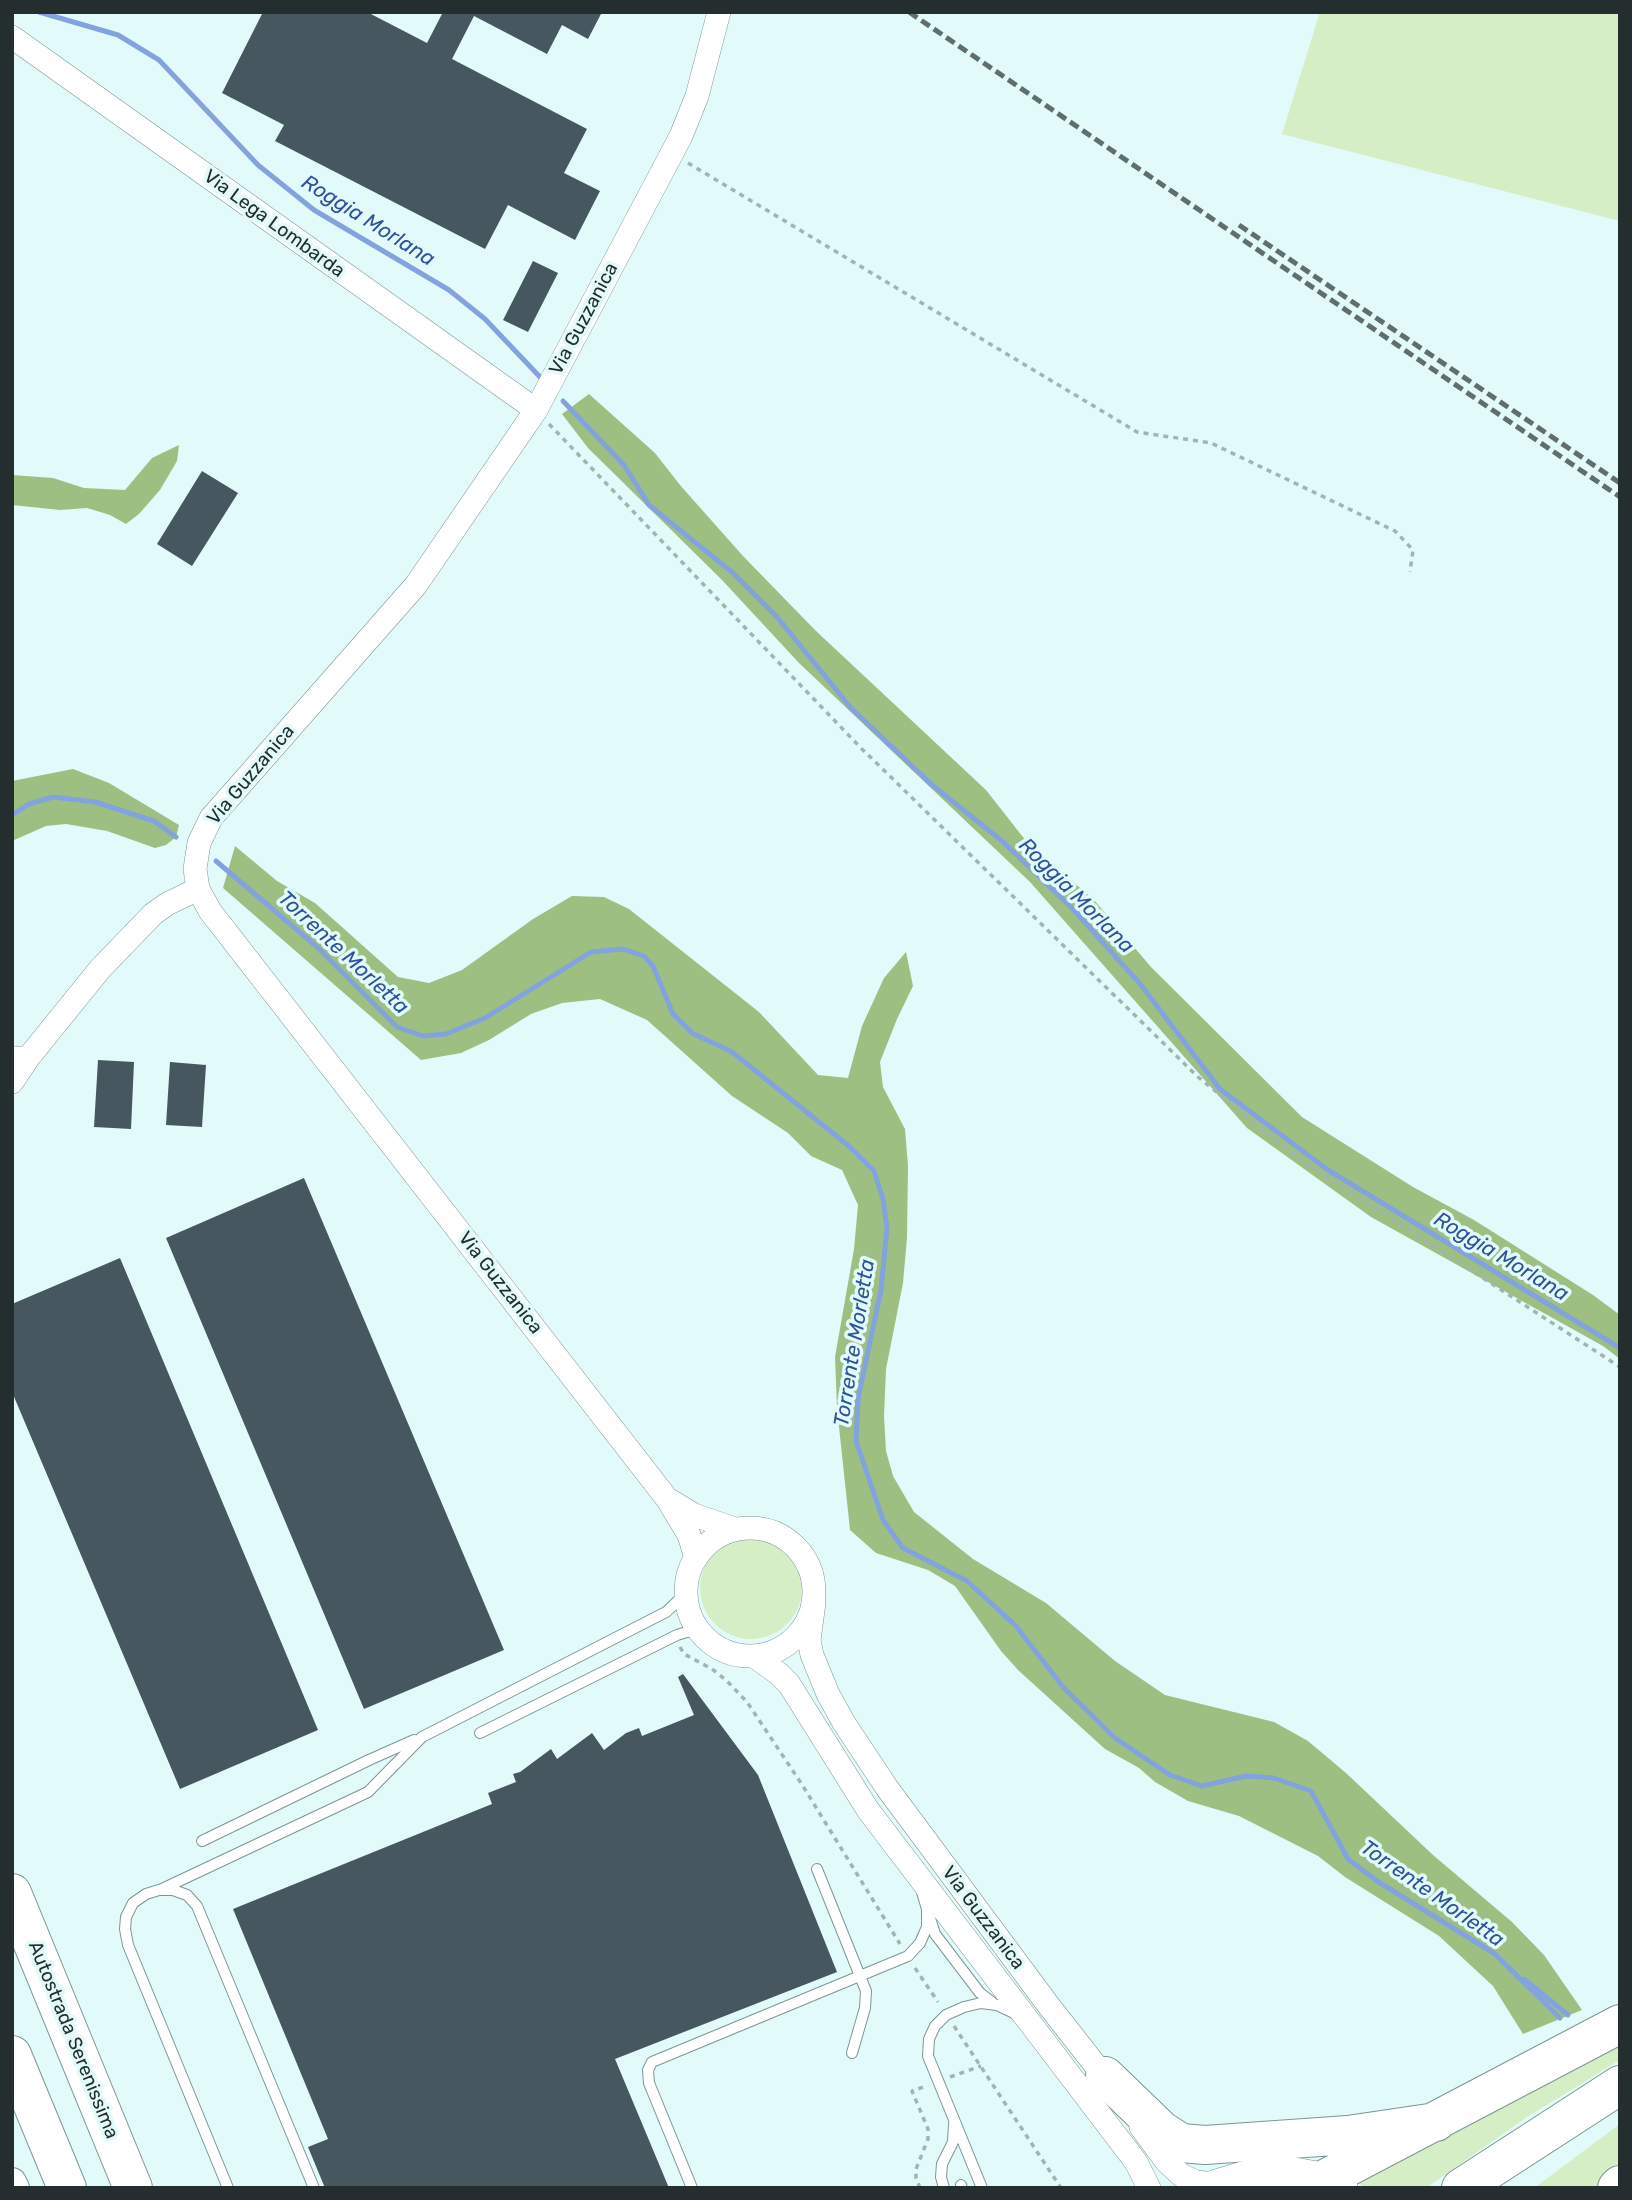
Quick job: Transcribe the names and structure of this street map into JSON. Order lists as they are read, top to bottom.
{
  "streets": {
    "highway": ["Autostrada Serenissima"],
    "street": ["Via Lega Lombarda", "Via Guzzanica"]
  },
  "crossings": [
    ["Via Lega Lombarda", "Via Guzzanica"]
  ],
  "water": ["Roggia Morlana", "Torrente Morletta"]
}
